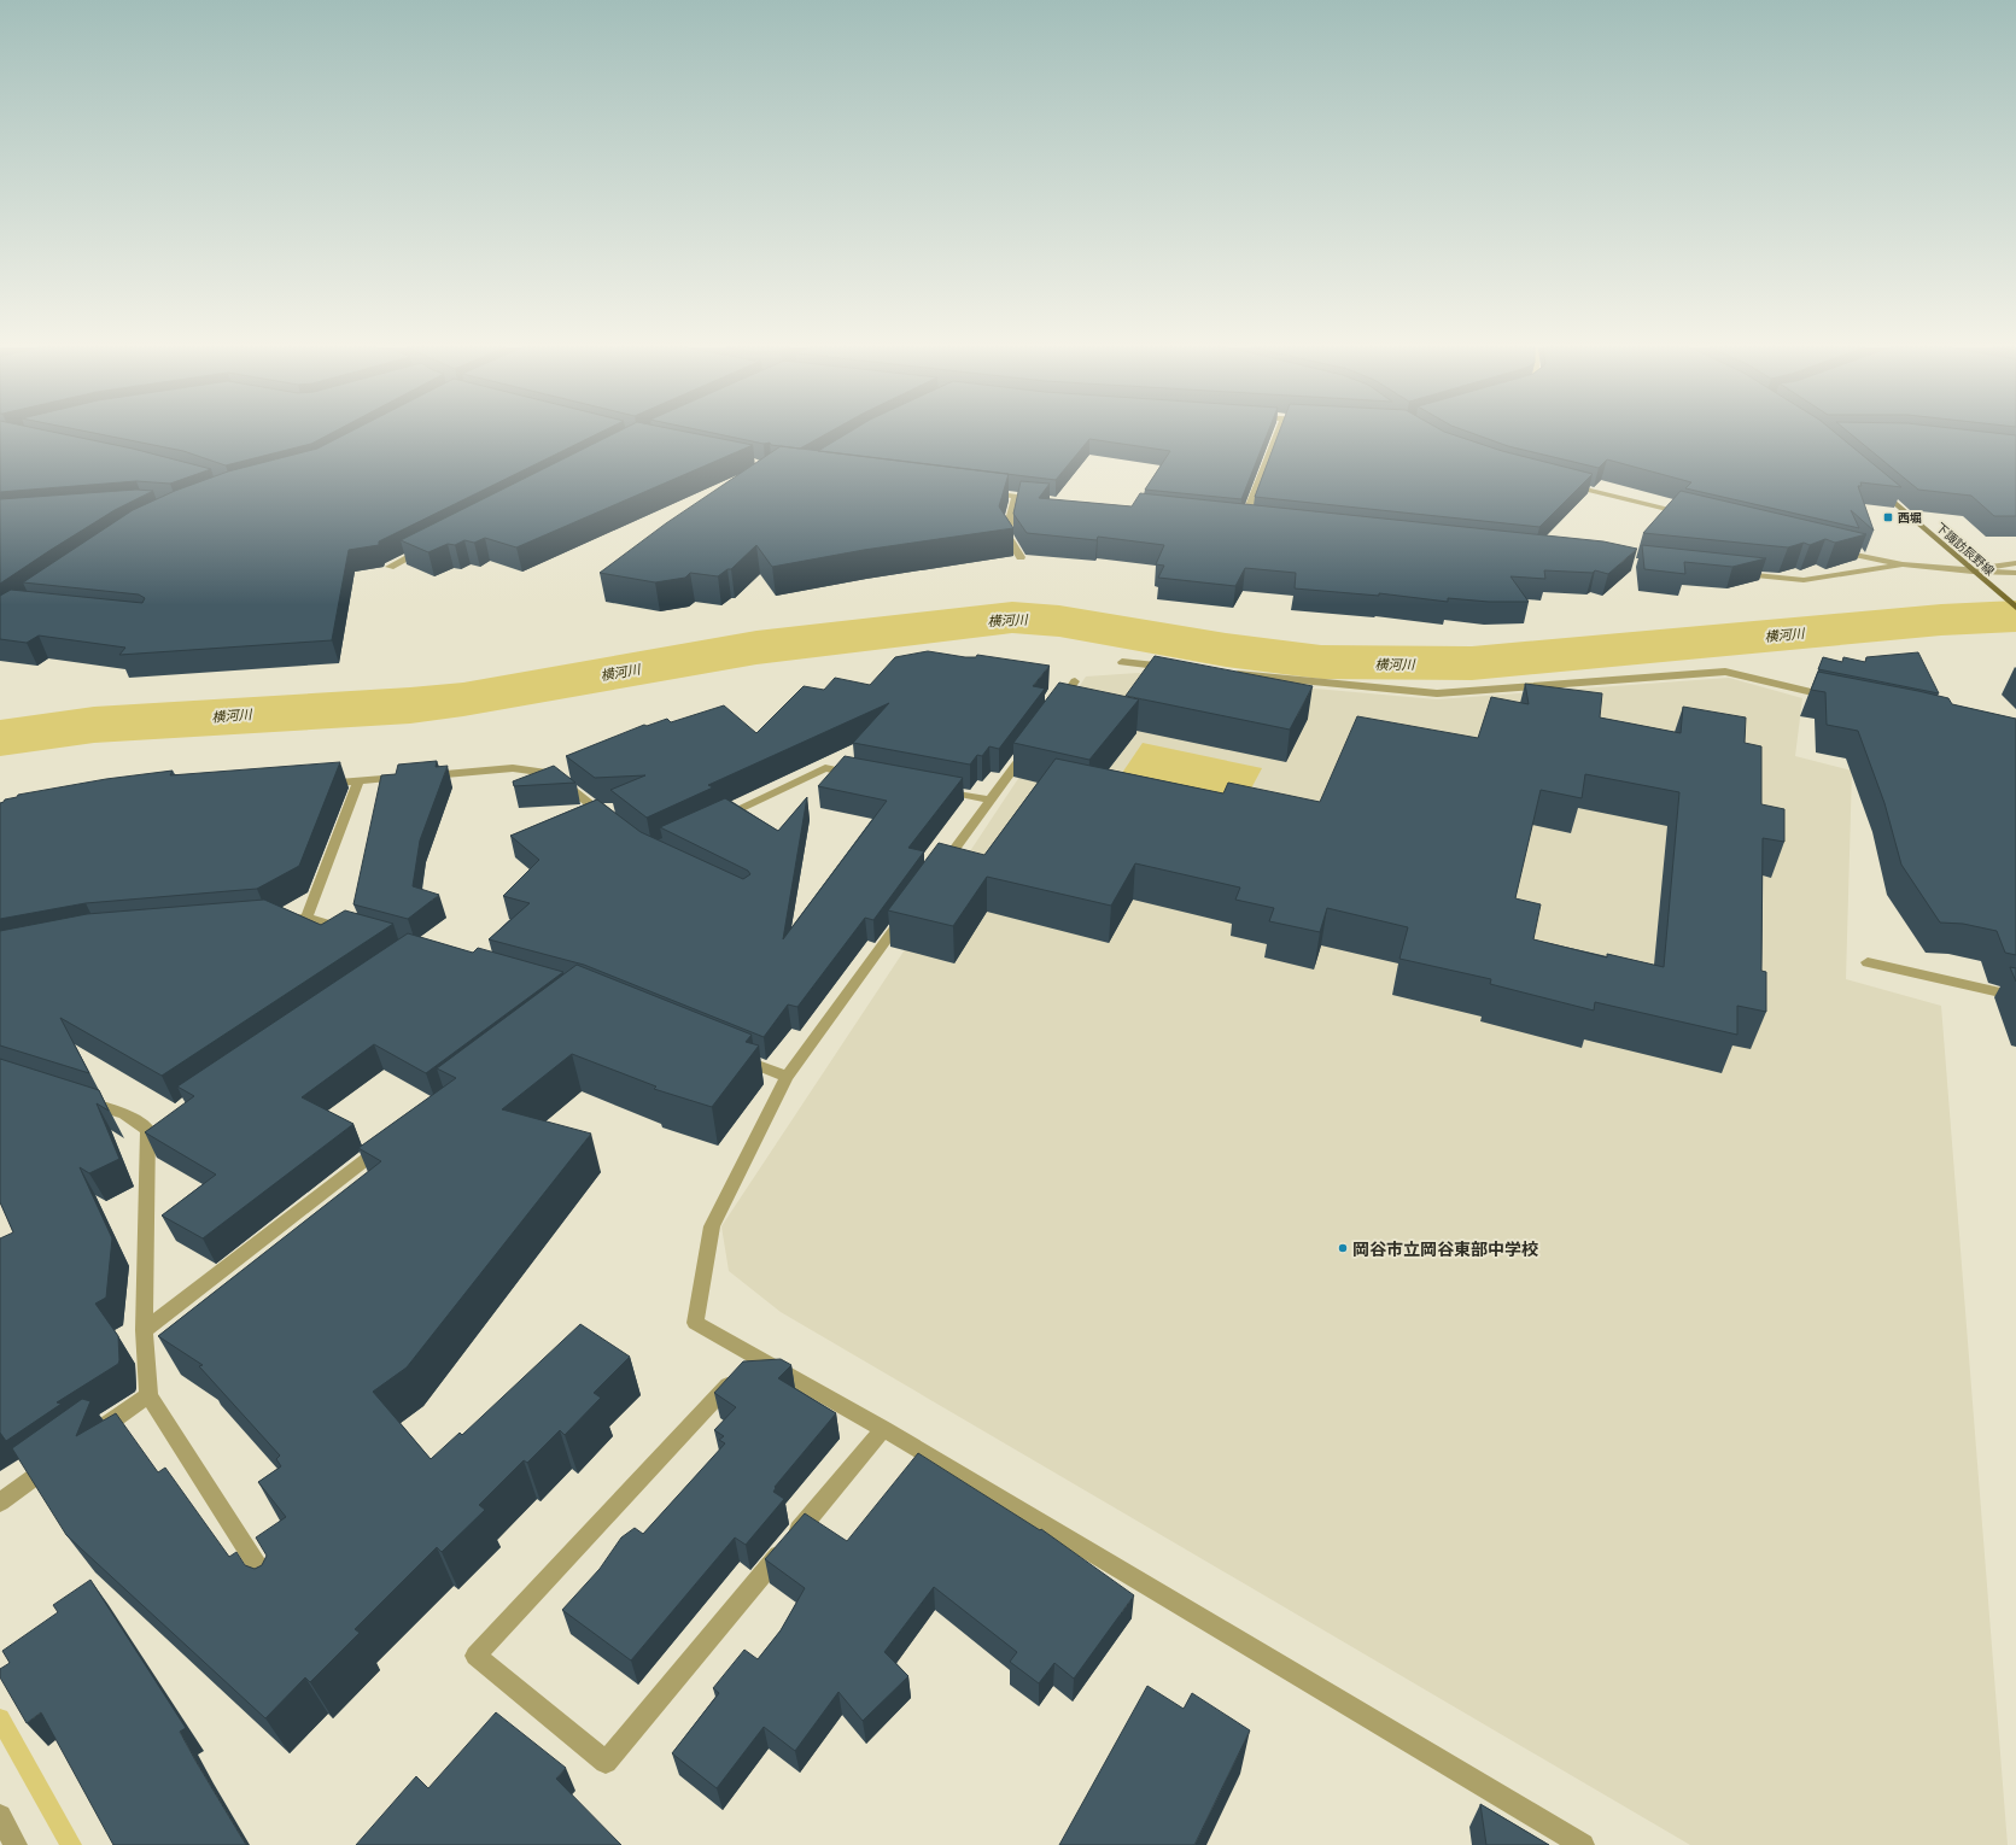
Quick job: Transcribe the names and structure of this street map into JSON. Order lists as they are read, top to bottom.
{
  "streets": {
    "main road": ["下諏訪辰野線"]
  },
  "water": ["横河川"],
  "places": {
    "transit": ["西堀"],
    "other": ["岡谷市立岡谷東部中学校"]
  }
}
